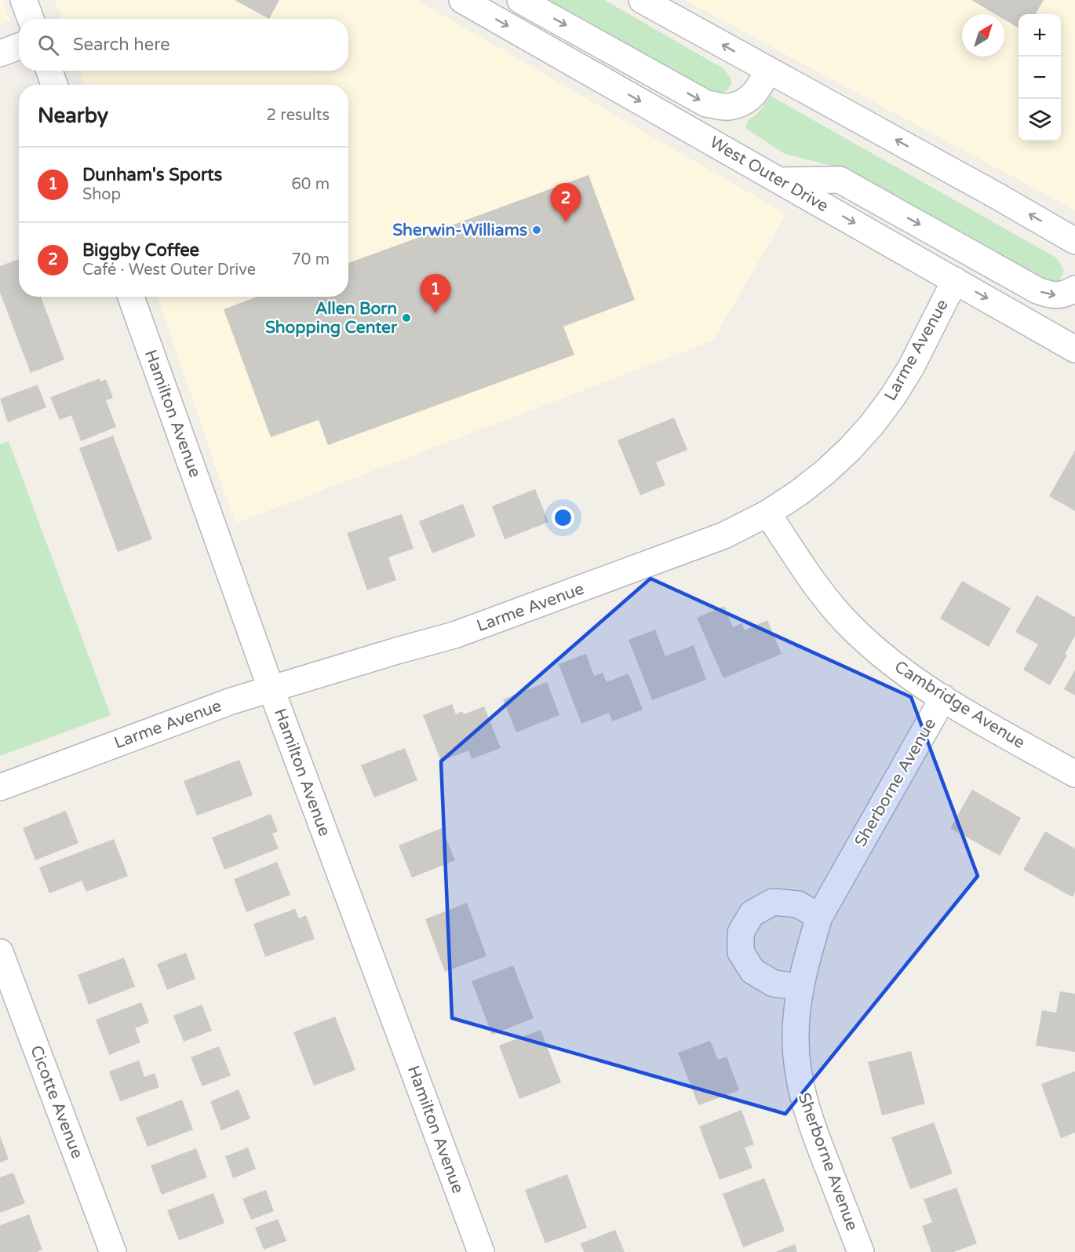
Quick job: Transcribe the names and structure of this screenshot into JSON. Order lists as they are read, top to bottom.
{
  "streets": {
    "street": [
      "West Outer Drive",
      "Larme Avenue",
      "Hamilton Avenue",
      "Cambridge Avenue",
      "Sherborne Avenue",
      "Cicotte Avenue"
    ]
  },
  "crossings": [
    ["West Outer Drive", "Larme Avenue"],
    ["Larme Avenue", "Hamilton Avenue"],
    ["Larme Avenue", "Cambridge Avenue"],
    ["Cambridge Avenue", "Sherborne Avenue"]
  ],
  "places": ["Sherwin-Williams", "Allen Born Shopping Center"],
  "north": "top right",
  "page": {
    "map_buttons": ["+", "−"],
    "search": "Search here",
    "heading": ["Nearby", "2 results"],
    "list": [
      {
        "mark": "1",
        "name": "Dunham's Sports",
        "note": "Shop",
        "value": "60 m"
      },
      {
        "mark": "2",
        "name": "Biggby Coffee",
        "note": "Café · West Outer Drive",
        "value": "70 m"
      }
    ],
    "pins": ["2", "1"]
  }
}
